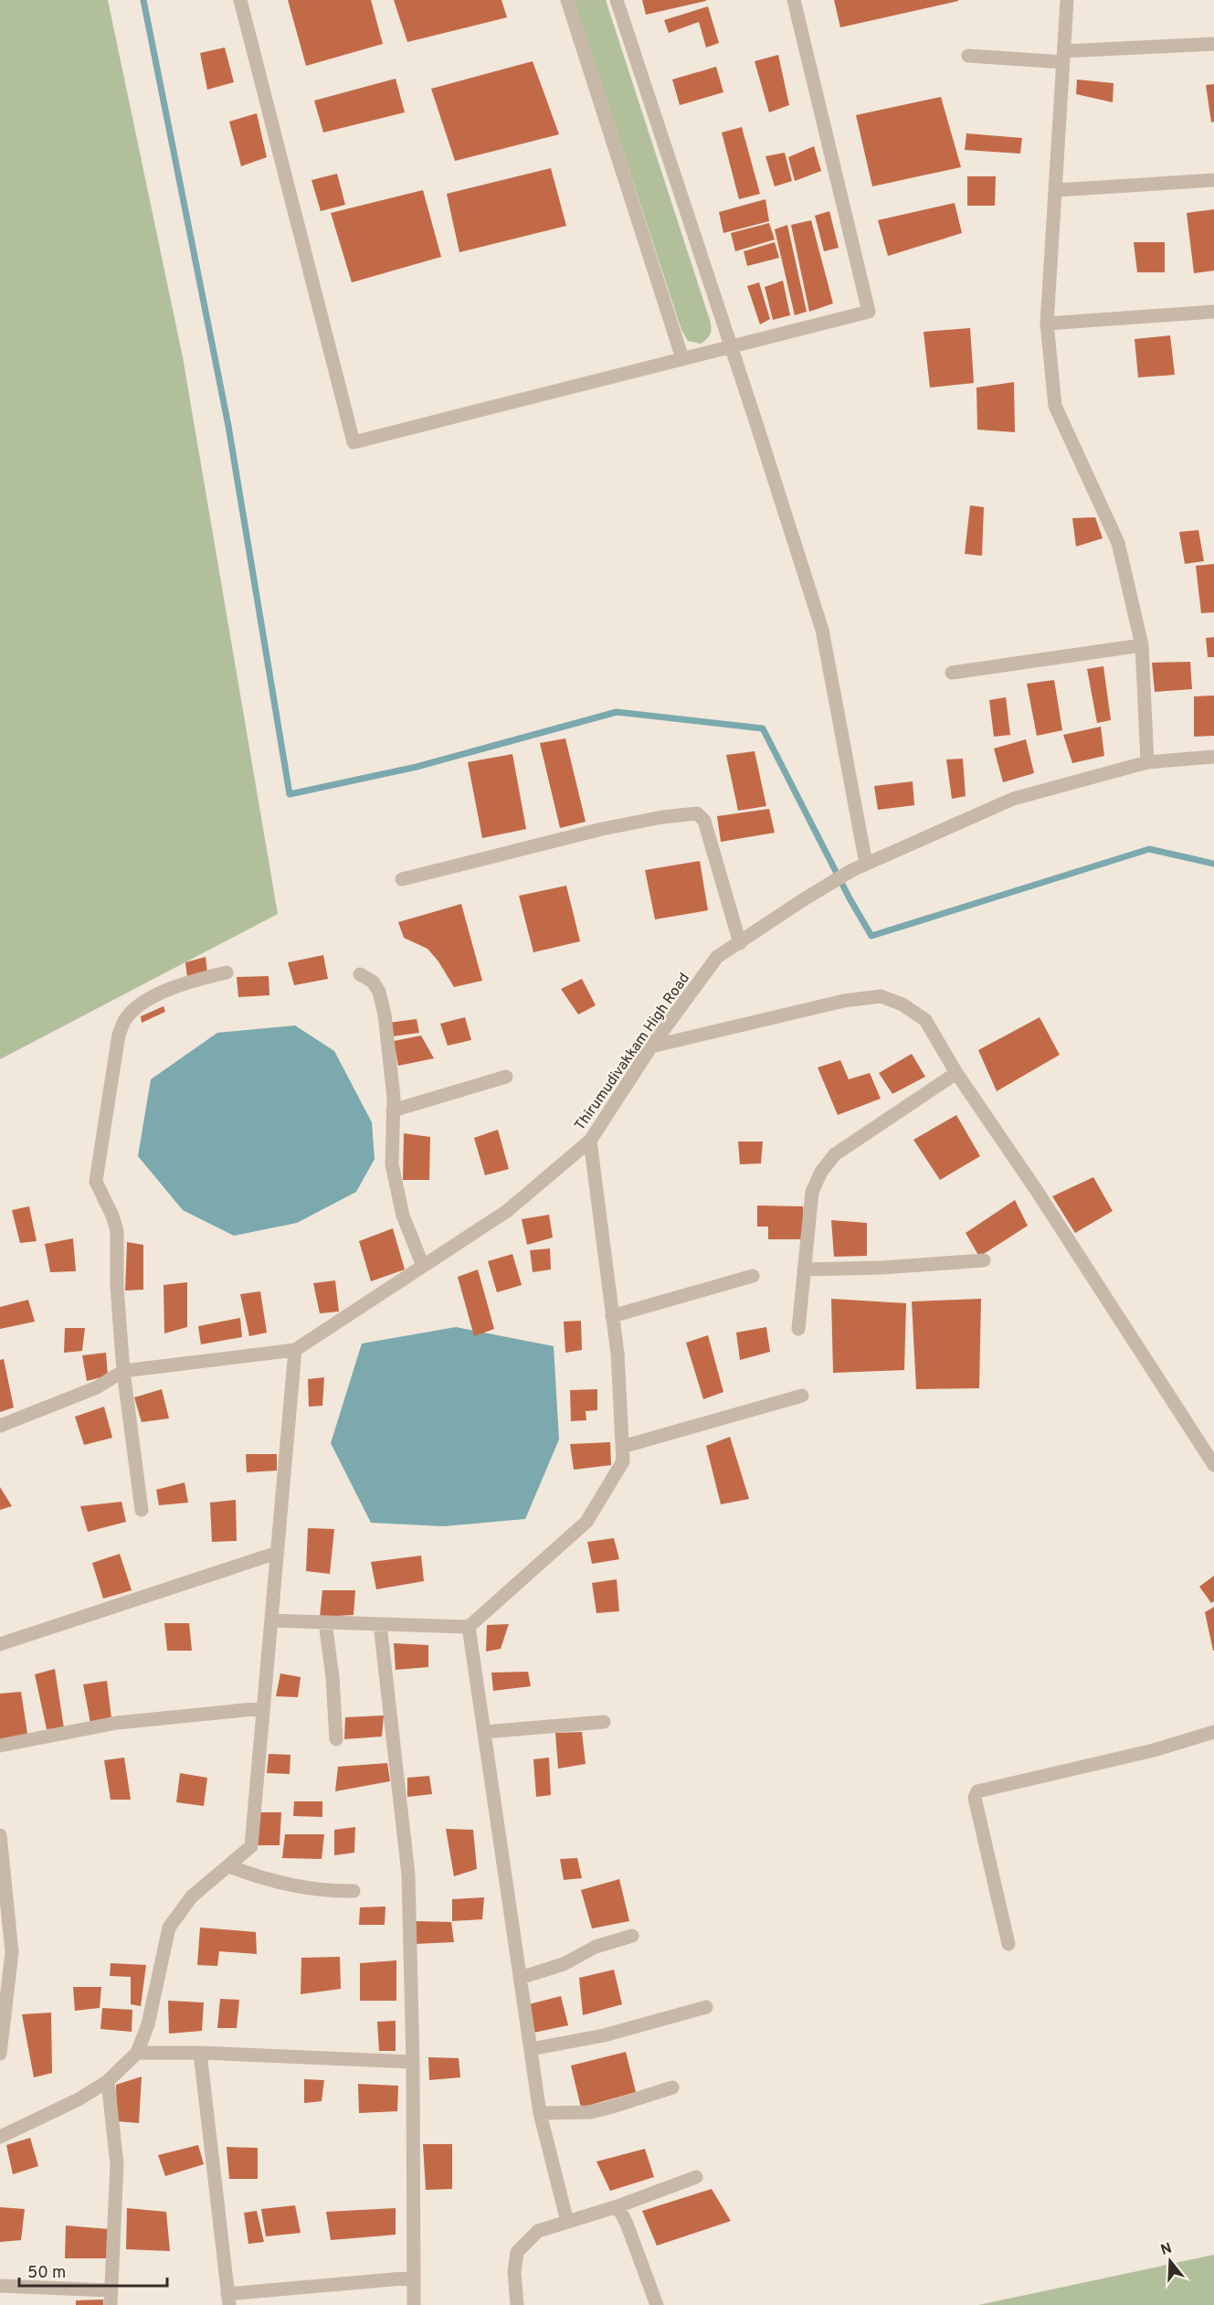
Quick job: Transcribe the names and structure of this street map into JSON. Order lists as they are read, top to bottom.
{
  "streets": {
    "street": ["Thirumudivakkam High Road"]
  },
  "scale_bar": "50 m",
  "north": "top"
}
